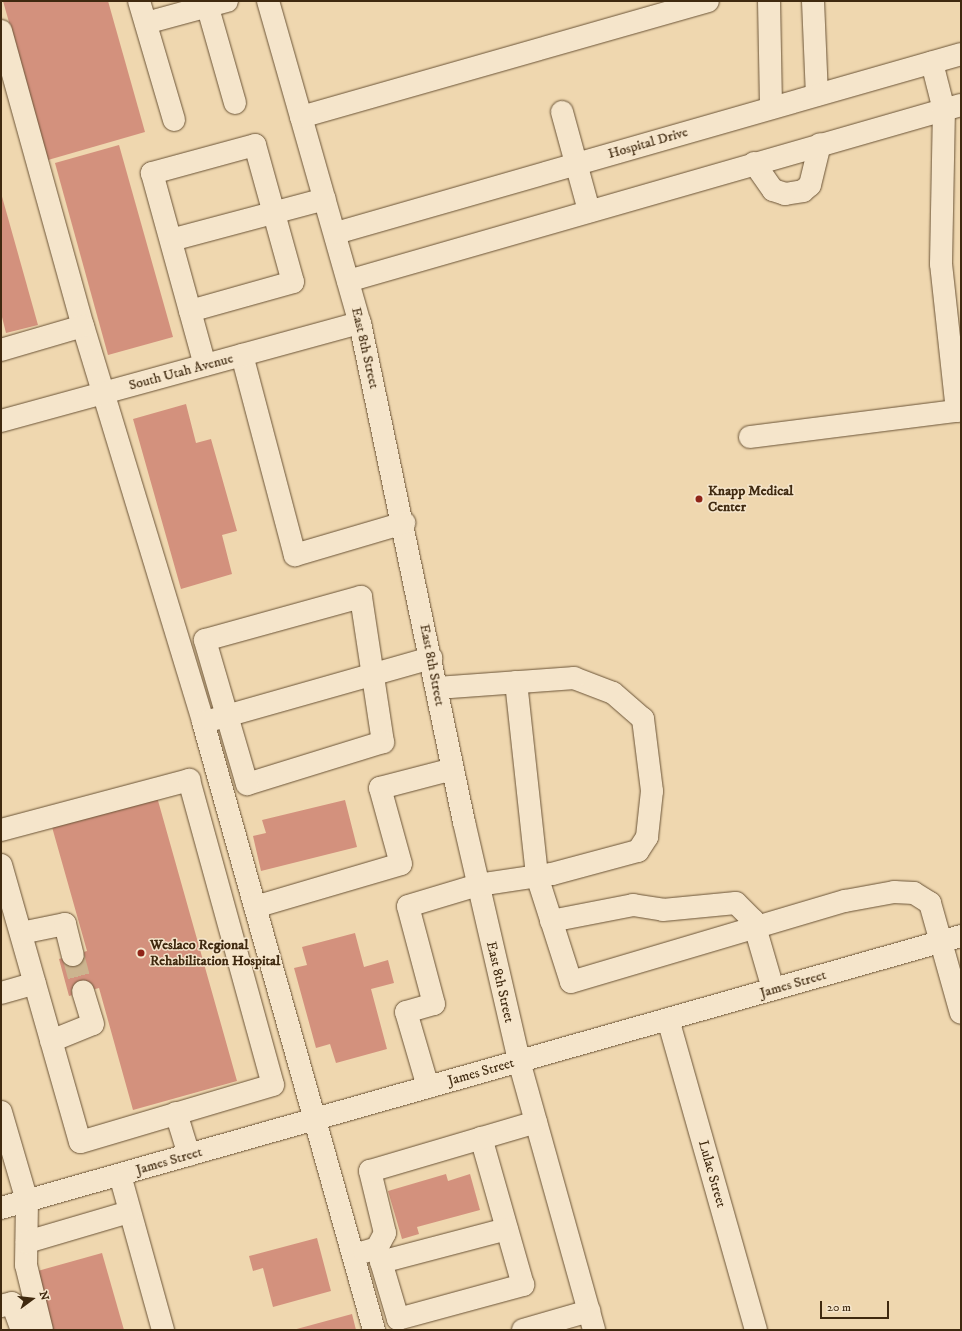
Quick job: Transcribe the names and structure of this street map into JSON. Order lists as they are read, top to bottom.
{
  "streets": {
    "street": [
      "Hospital Drive",
      "East 8th Street",
      "South Utah Avenue",
      "James Street",
      "Lulac Street"
    ]
  },
  "crossings": [
    ["Hospital Drive", "East 8th Street"],
    ["East 8th Street", "South Utah Avenue"],
    ["East 8th Street", "James Street"],
    ["James Street", "Lulac Street"]
  ],
  "places": ["Knapp Medical Center", "Weslaco Regional Rehabilitation Hospital"],
  "scale_bar": "20 m",
  "north": "right"
}
